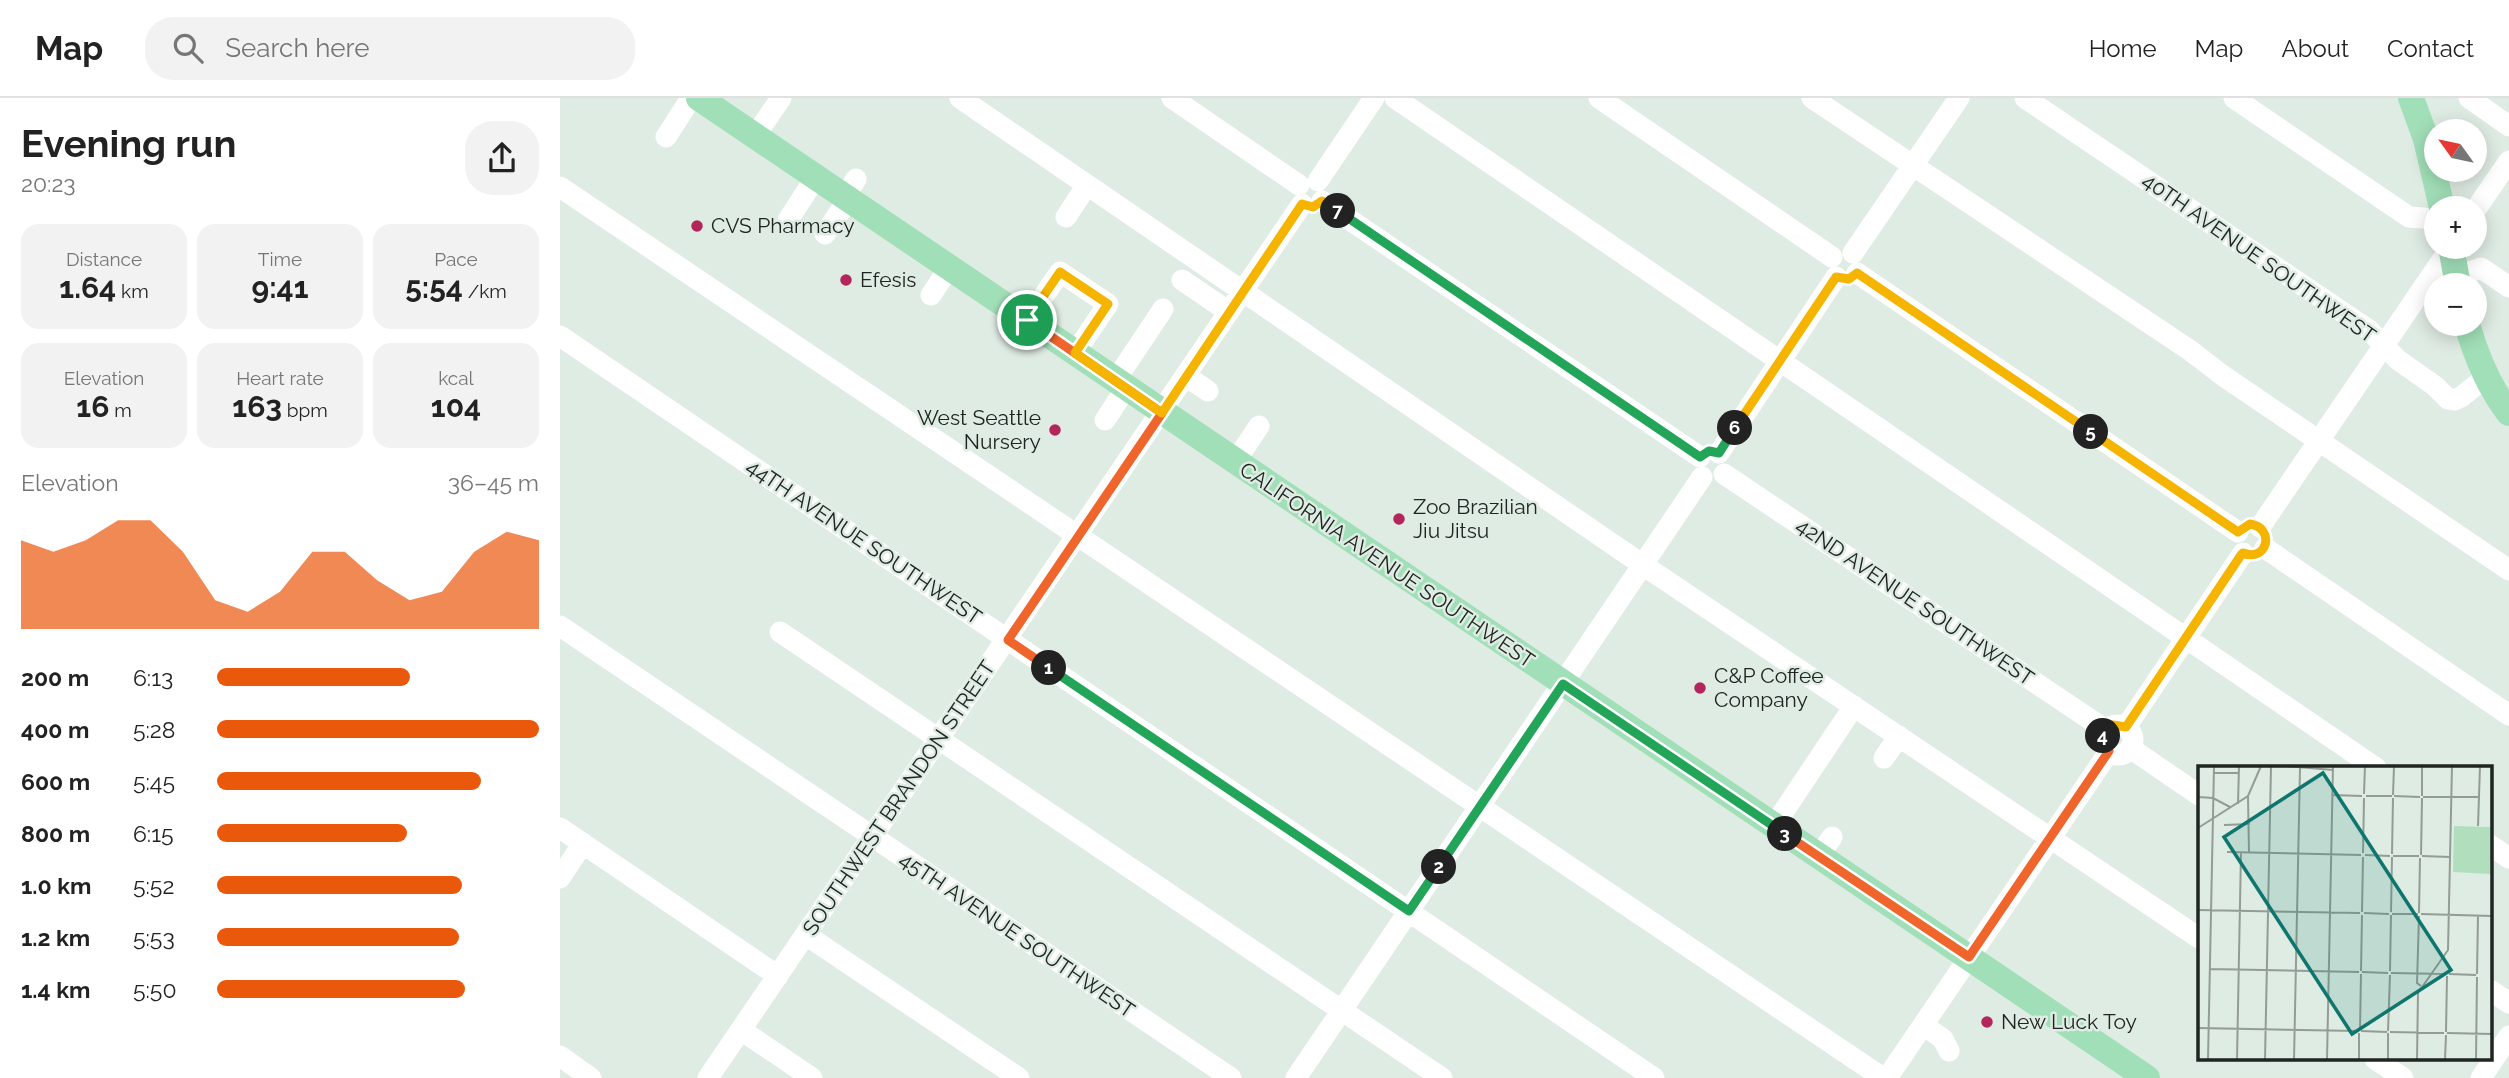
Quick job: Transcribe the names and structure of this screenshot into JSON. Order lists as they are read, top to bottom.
{
  "streets": {
    "main road": ["CALIFORNIA AVENUE SOUTHWEST"],
    "street": [
      "40TH AVENUE SOUTHWEST",
      "44TH AVENUE SOUTHWEST",
      "42ND AVENUE SOUTHWEST",
      "SOUTHWEST BRANDON STREET",
      "45TH AVENUE SOUTHWEST"
    ]
  },
  "crossings": [
    ["44TH AVENUE SOUTHWEST", "SOUTHWEST BRANDON STREET"],
    ["CALIFORNIA AVENUE SOUTHWEST", "SOUTHWEST BRANDON STREET"],
    ["SOUTHWEST BRANDON STREET", "45TH AVENUE SOUTHWEST"]
  ],
  "places": [
    "CVS Pharmacy",
    "Efesis",
    "West Seattle Nursery",
    "Zoo Brazilian Jiu Jitsu",
    "C&P Coffee Company",
    "New Luck Toy"
  ],
  "north": "top left",
  "page": {
    "header": "Map",
    "search": "Search here",
    "nav": [
      "Home",
      "Map",
      "About",
      "Contact"
    ],
    "heading": ["Evening run", "20:23"],
    "map_buttons": ["+", "−"],
    "pins": [
      "7",
      "6",
      "5",
      "1",
      "4",
      "3",
      "2"
    ],
    "stats": [
      ["Distance", "1.64 km"],
      ["Time", "9:41"],
      ["Pace", "5:54 /km"],
      ["Elevation", "16 m"],
      ["Heart rate", "163 bpm"],
      ["kcal", "104"]
    ],
    "chart": ["Elevation", "36–45 m"],
    "list": [
      {
        "name": "200 m",
        "note": "6:13"
      },
      {
        "name": "400 m",
        "note": "5:28"
      },
      {
        "name": "600 m",
        "note": "5:45"
      },
      {
        "name": "800 m",
        "note": "6:15"
      },
      {
        "name": "1.0 km",
        "note": "5:52"
      },
      {
        "name": "1.2 km",
        "note": "5:53"
      },
      {
        "name": "1.4 km",
        "note": "5:50"
      }
    ]
  }
}
